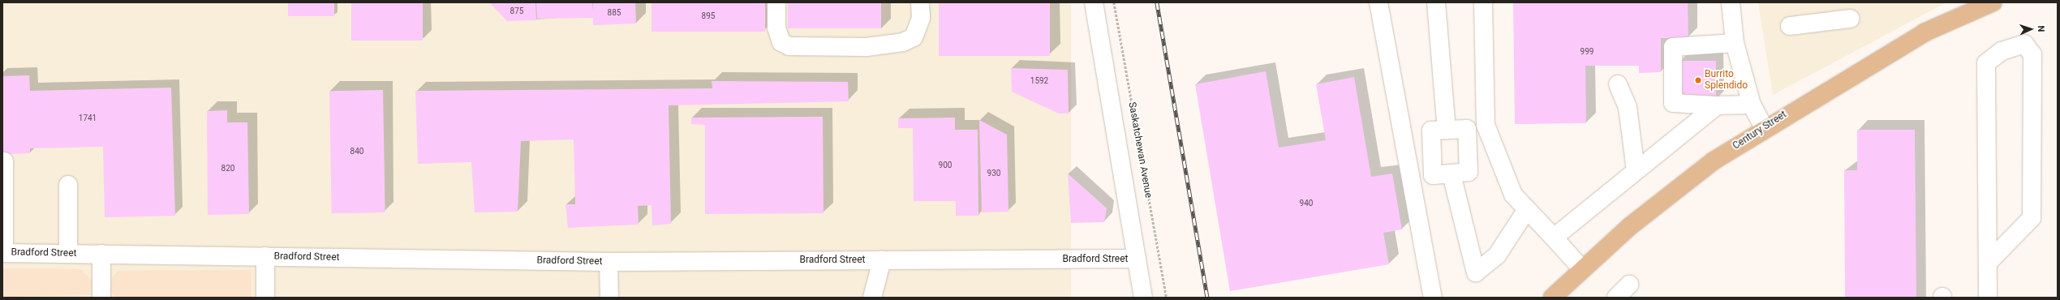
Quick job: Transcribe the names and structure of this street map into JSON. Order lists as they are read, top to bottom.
{
  "streets": {
    "main road": ["Century Street"],
    "street": ["Bradford Street"],
    "path": ["Saskatchewan Avenue"]
  },
  "places": ["Burrito Splendido"],
  "house_numbers": [
    "875",
    "885",
    "895",
    "999",
    "1592",
    "1741",
    "840",
    "900",
    "820",
    "930",
    "940"
  ],
  "north": "right"
}
